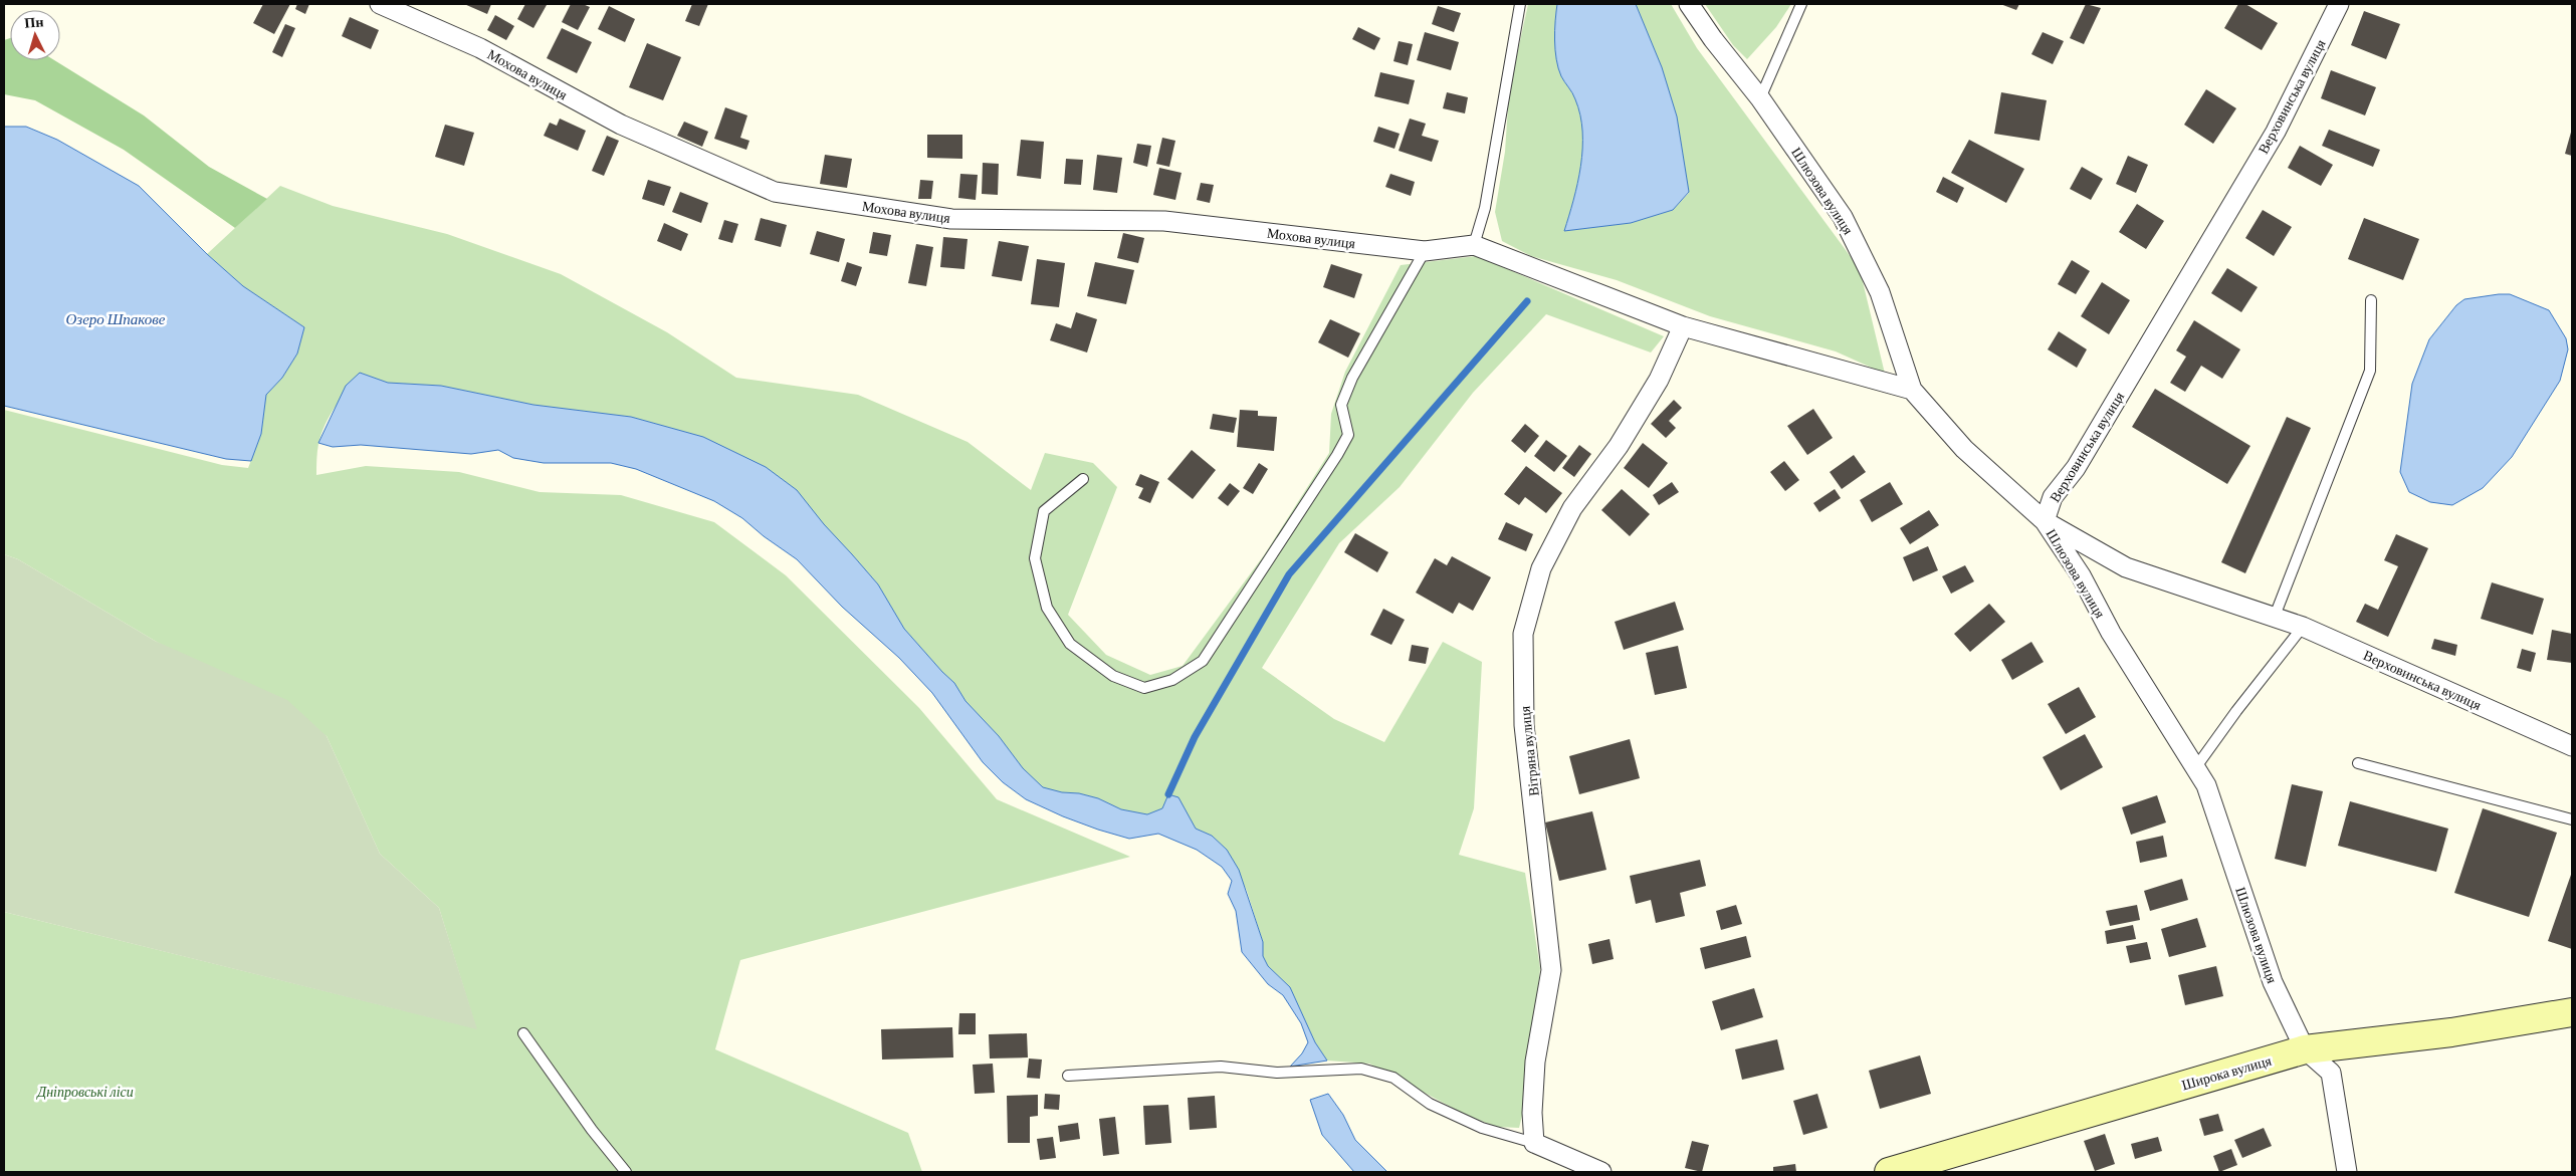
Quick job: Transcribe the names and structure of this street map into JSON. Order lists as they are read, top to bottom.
{
  "streets": {
    "main road": ["Широка вулиця"],
    "street": [
      "Мохова вулиця",
      "Верховинська вулиця",
      "Шлюзова вулиця",
      "Вітряна вулиця"
    ]
  },
  "crossings": [
    ["Верховинська вулиця", "Шлюзова вулиця"],
    ["Шлюзова вулиця", "Широка вулиця"]
  ],
  "water": ["Озеро Шпакове"],
  "parks": ["Дніпровські ліси"],
  "north": "top"
}
